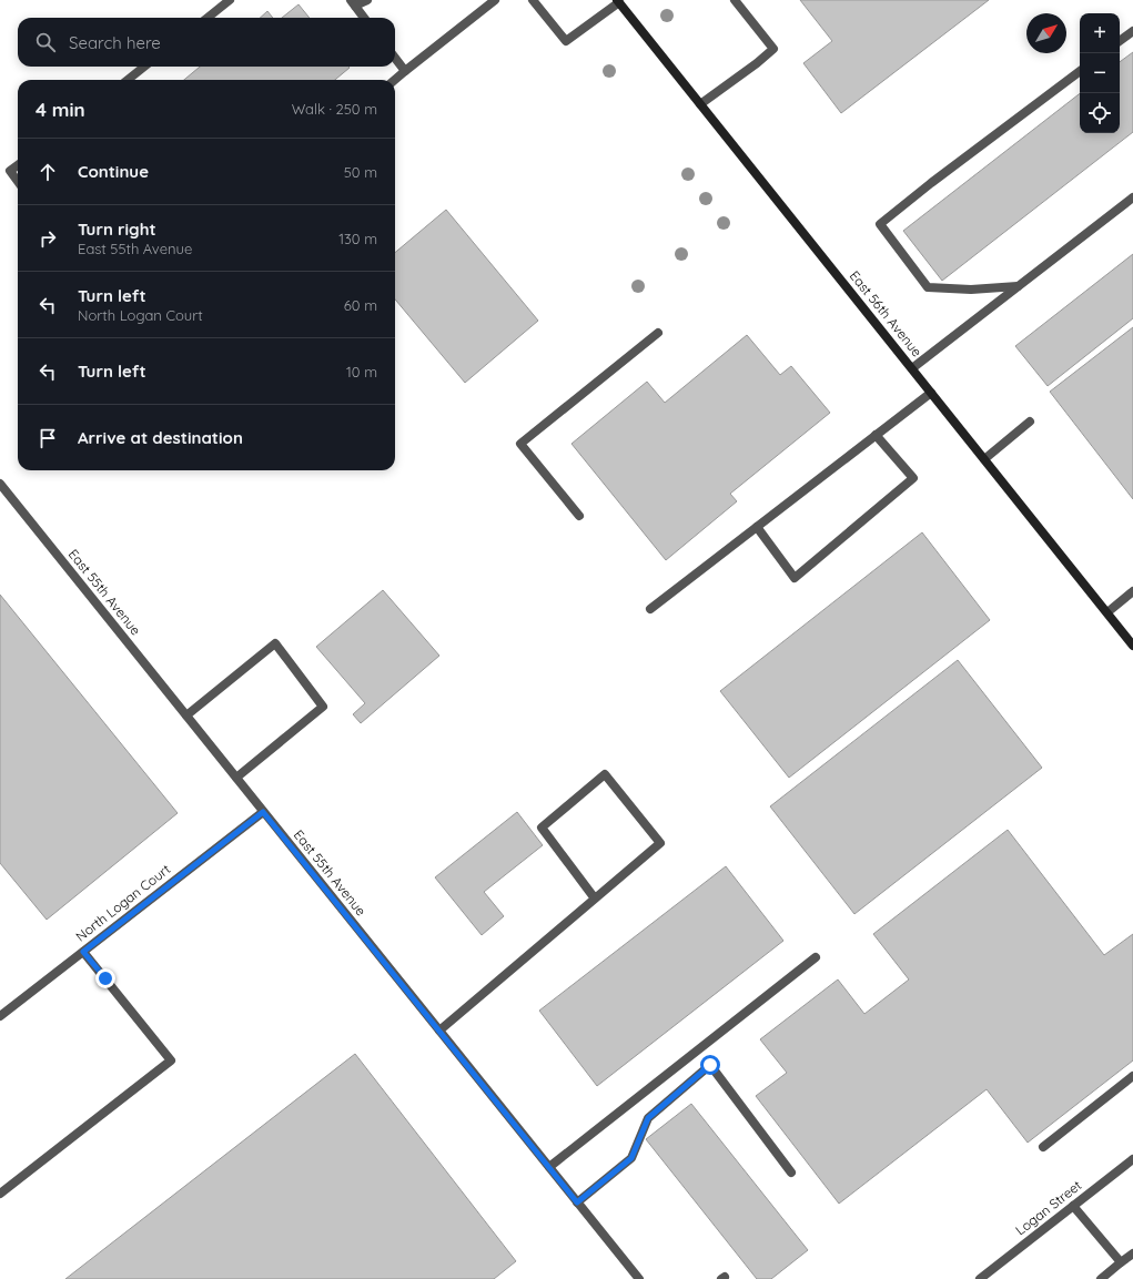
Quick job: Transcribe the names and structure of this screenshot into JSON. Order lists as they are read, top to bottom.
{
  "streets": {
    "street": [
      "East 56th Avenue",
      "East 55th Avenue",
      "North Logan Court",
      "Logan Street"
    ]
  },
  "crossings": [
    ["East 55th Avenue", "North Logan Court"]
  ],
  "north": "top right",
  "page": {
    "map_buttons": ["+", "−"],
    "search": "Search here",
    "heading": ["4 min", "Walk · 250 m"],
    "list": [
      ["Continue", "50 m"],
      ["Turn right", "East 55th Avenue", "130 m"],
      ["Turn left", "North Logan Court", "60 m"],
      ["Turn left", "10 m"],
      "Arrive at destination"
    ]
  }
}
